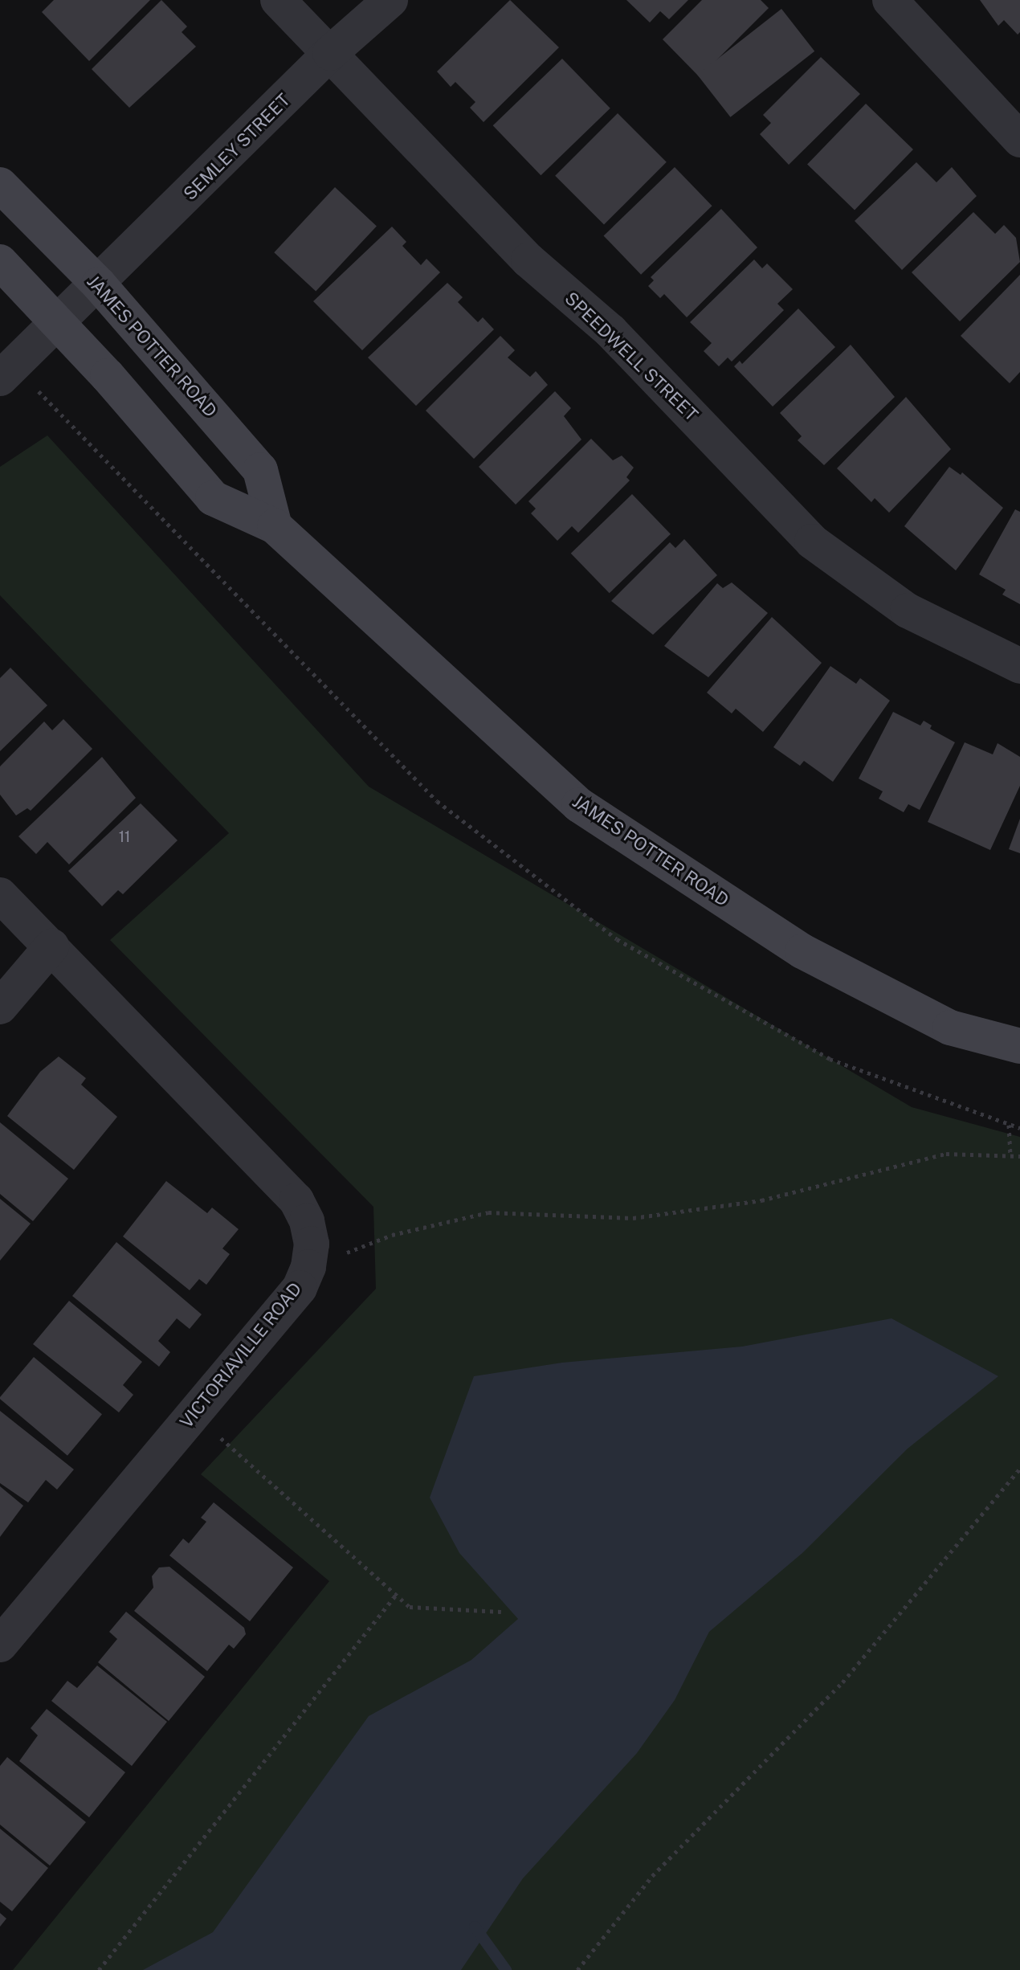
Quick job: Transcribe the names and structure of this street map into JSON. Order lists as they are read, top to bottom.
{
  "streets": {
    "main road": ["JAMES POTTER ROAD"],
    "street": ["SEMLEY STREET", "SPEEDWELL STREET", "VICTORIAVILLE ROAD"]
  },
  "crossings": [
    ["SEMLEY STREET", "JAMES POTTER ROAD"],
    ["SEMLEY STREET", "SPEEDWELL STREET"]
  ],
  "house_numbers": ["11"]
}
